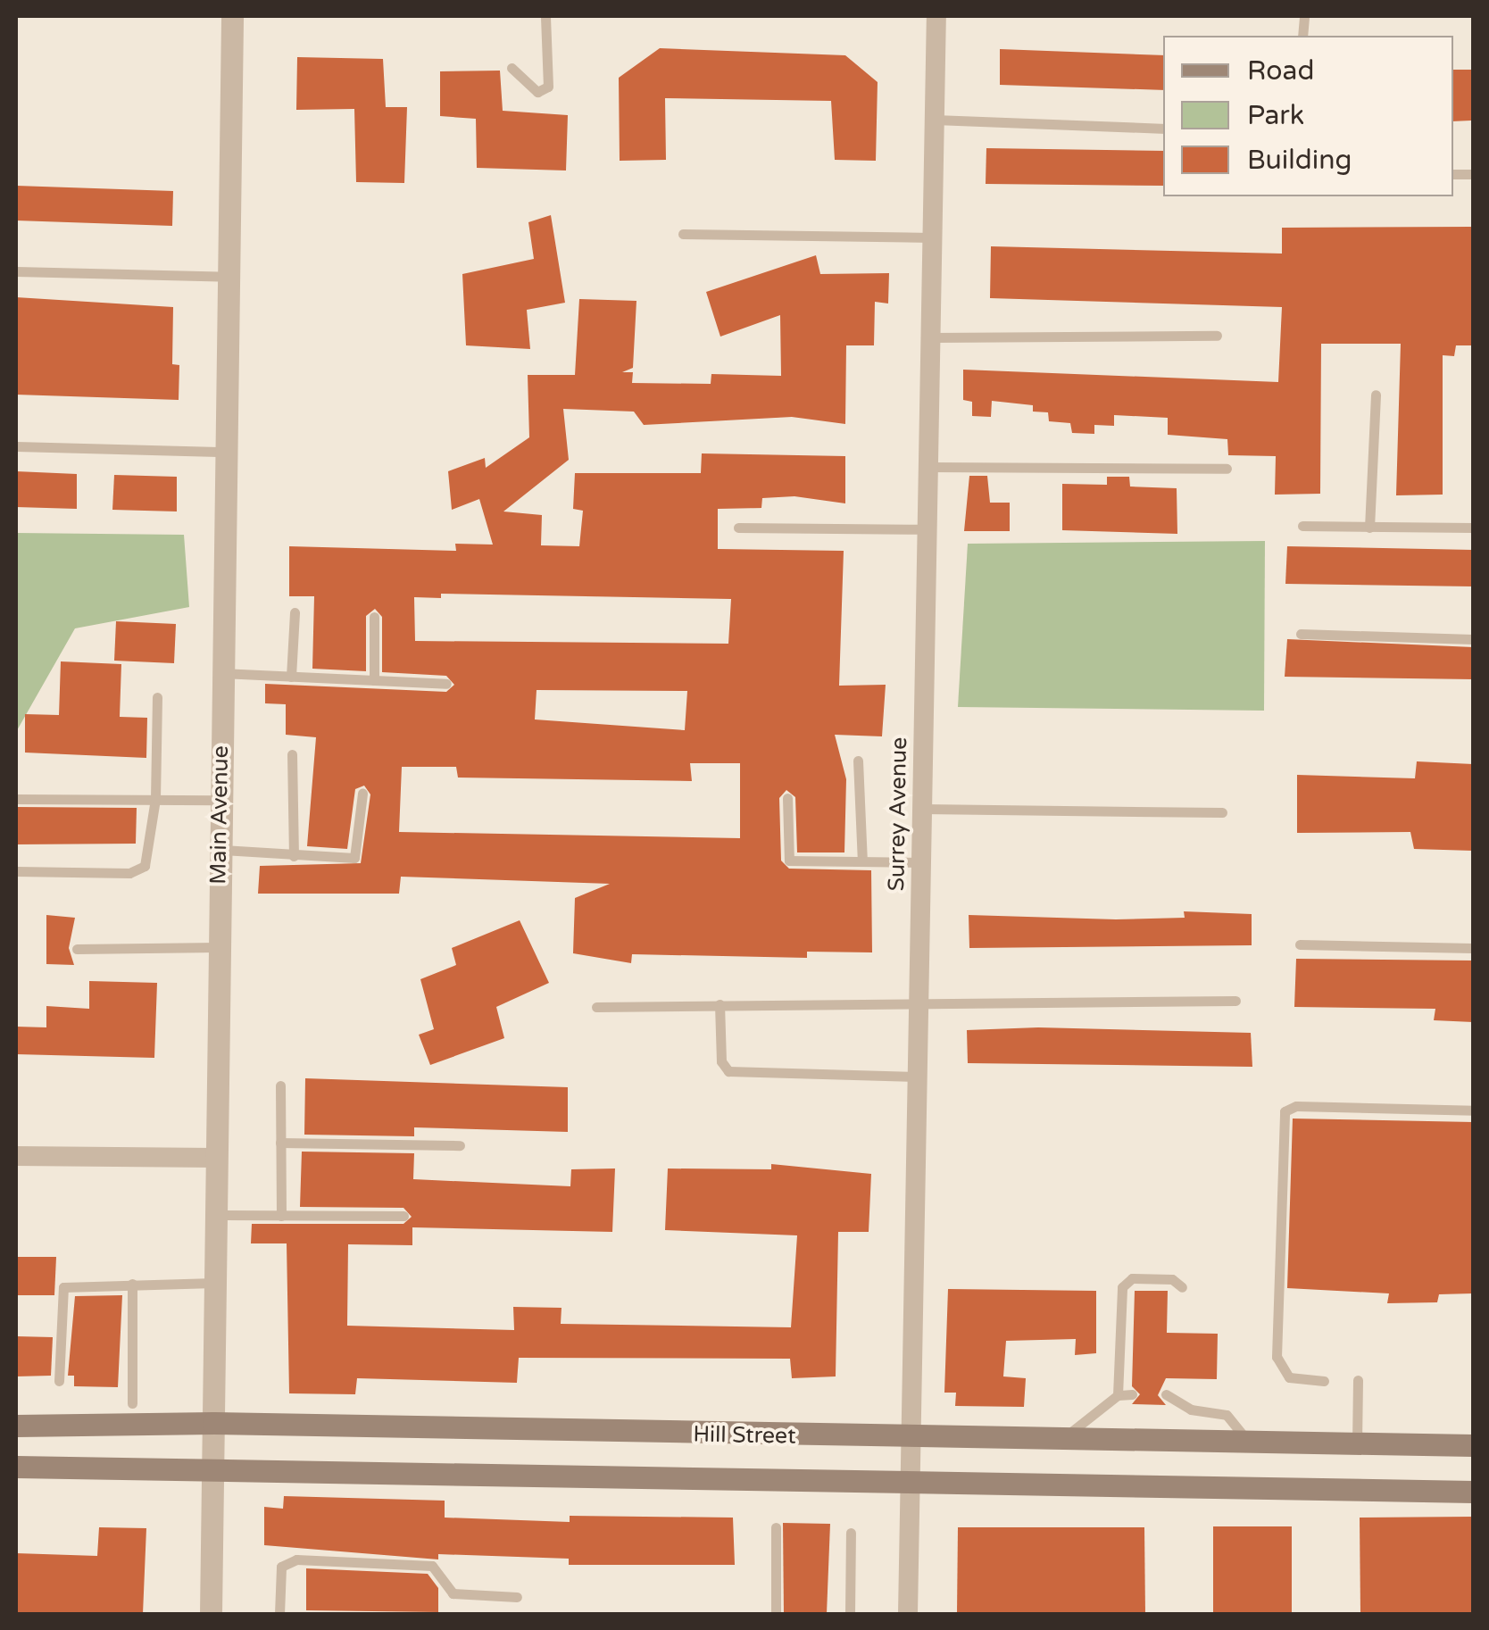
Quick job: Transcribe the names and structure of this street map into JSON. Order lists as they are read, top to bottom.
{
  "streets": {
    "main road": ["Hill Street"],
    "street": ["Surrey Avenue", "Main Avenue"]
  },
  "crossings": [
    ["Surrey Avenue", "Hill Street"],
    ["Main Avenue", "Hill Street"]
  ],
  "legend": ["Road", "Park", "Building"]
}
